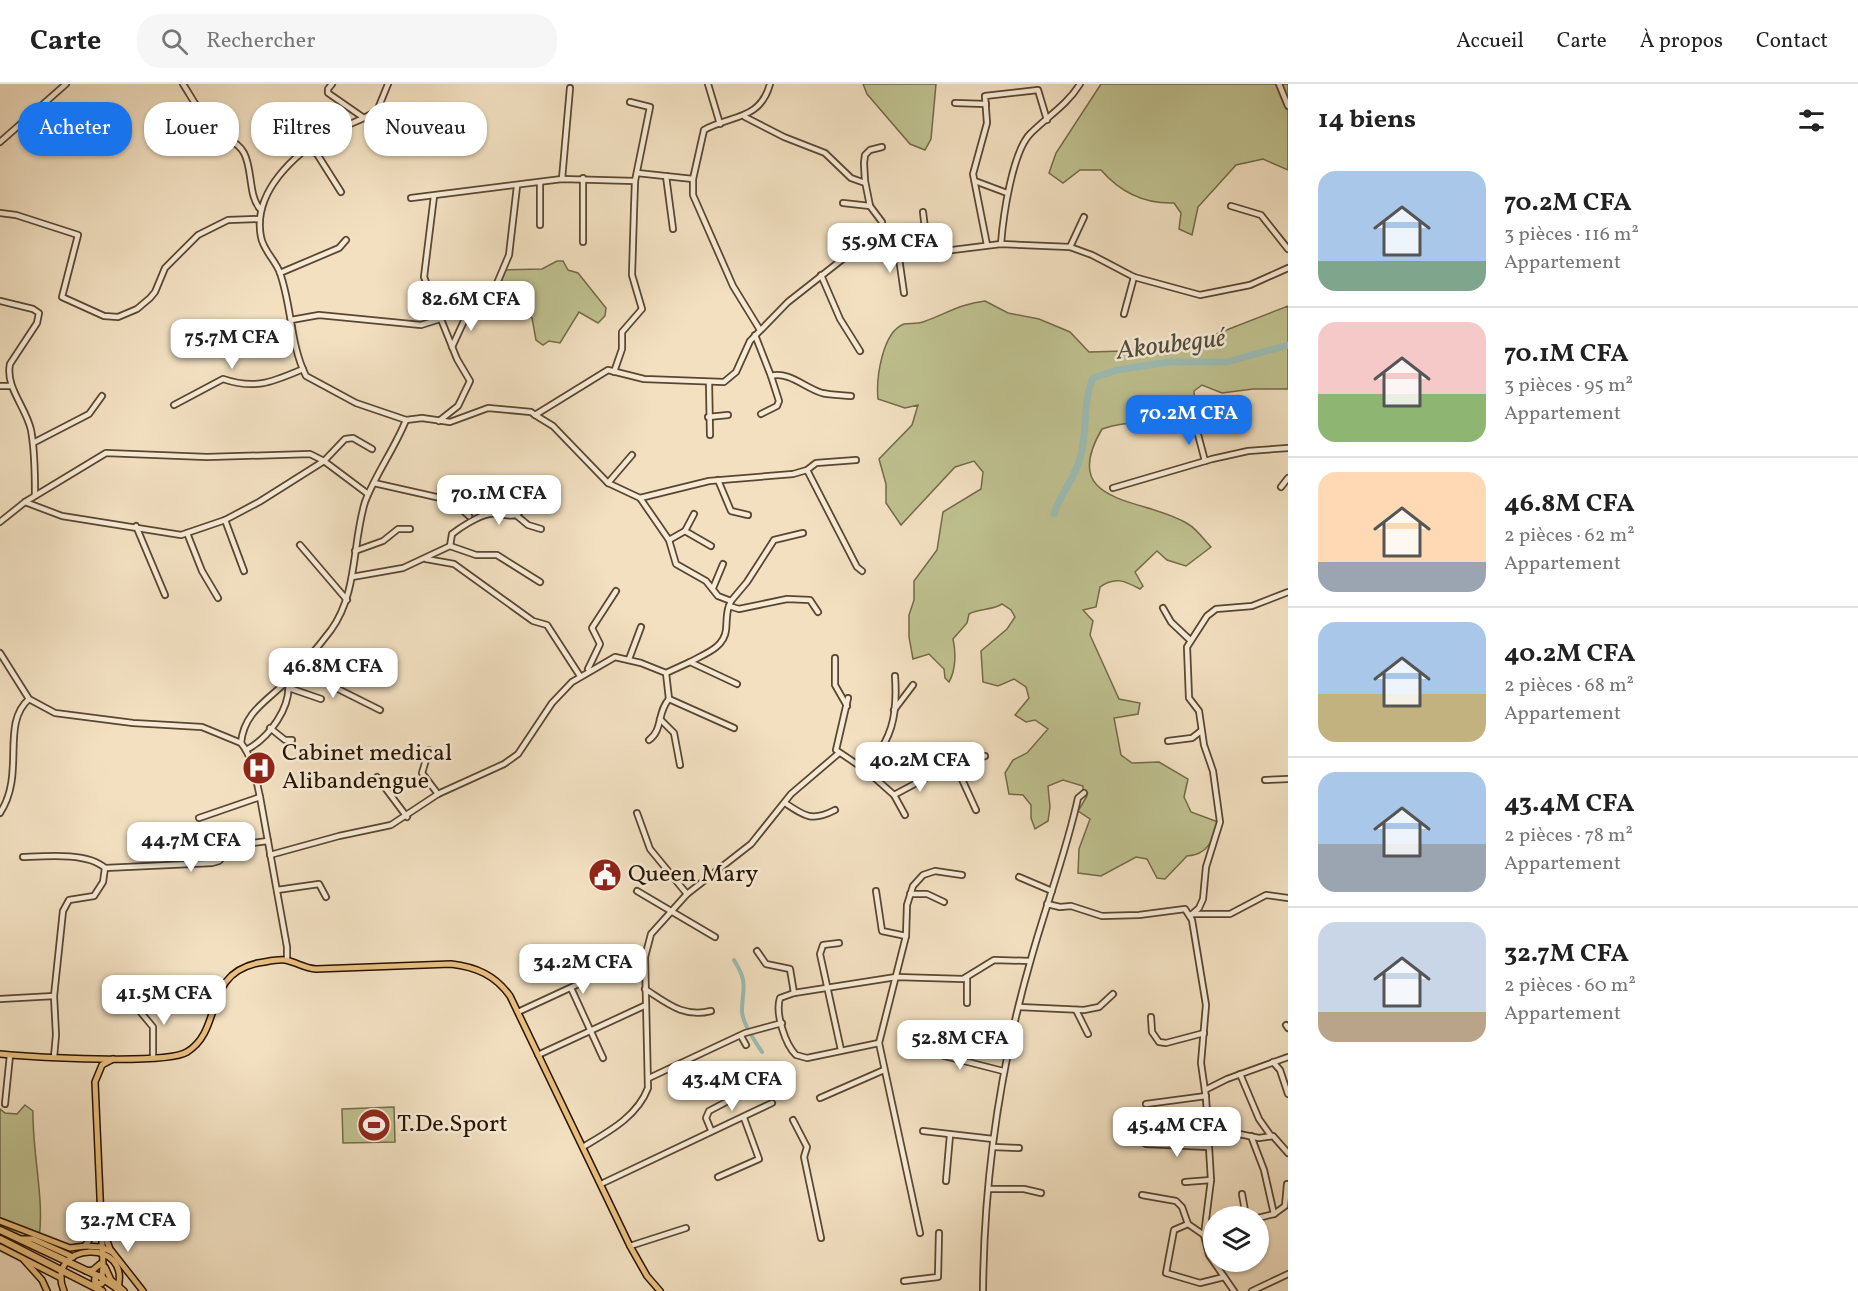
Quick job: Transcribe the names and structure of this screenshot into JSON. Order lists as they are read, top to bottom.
{
  "water": ["Akoubegué"],
  "places": {
    "hospital": ["Cabinet medical Alibandengue"],
    "public building": ["Queen Mary"],
    "sports": ["T.De.Sport"]
  },
  "page": {
    "header": "Carte",
    "search": "Rechercher",
    "nav": [
      "Accueil",
      "Carte",
      "À propos",
      "Contact"
    ],
    "heading": "14 biens",
    "chip": [
      "Acheter",
      "Louer",
      "Filtres",
      "Nouveau"
    ],
    "list": [
      {
        "name": "70.2M CFA",
        "note": "3 pièces · 116 m² · Appartement"
      },
      {
        "name": "70.1M CFA",
        "note": "3 pièces · 95 m² · Appartement"
      },
      {
        "name": "46.8M CFA",
        "note": "2 pièces · 62 m² · Appartement"
      },
      {
        "name": "40.2M CFA",
        "note": "2 pièces · 68 m² · Appartement"
      },
      {
        "name": "43.4M CFA",
        "note": "2 pièces · 78 m² · Appartement"
      },
      {
        "name": "32.7M CFA",
        "note": "2 pièces · 60 m² · Appartement"
      }
    ],
    "price": [
      "55.9M CFA",
      "82.6M CFA",
      "75.7M CFA",
      "70.2M CFA",
      "70.1M CFA",
      "46.8M CFA",
      "40.2M CFA",
      "44.7M CFA",
      "34.2M CFA",
      "41.5M CFA",
      "52.8M CFA",
      "43.4M CFA",
      "45.4M CFA",
      "32.7M CFA"
    ]
  }
}
